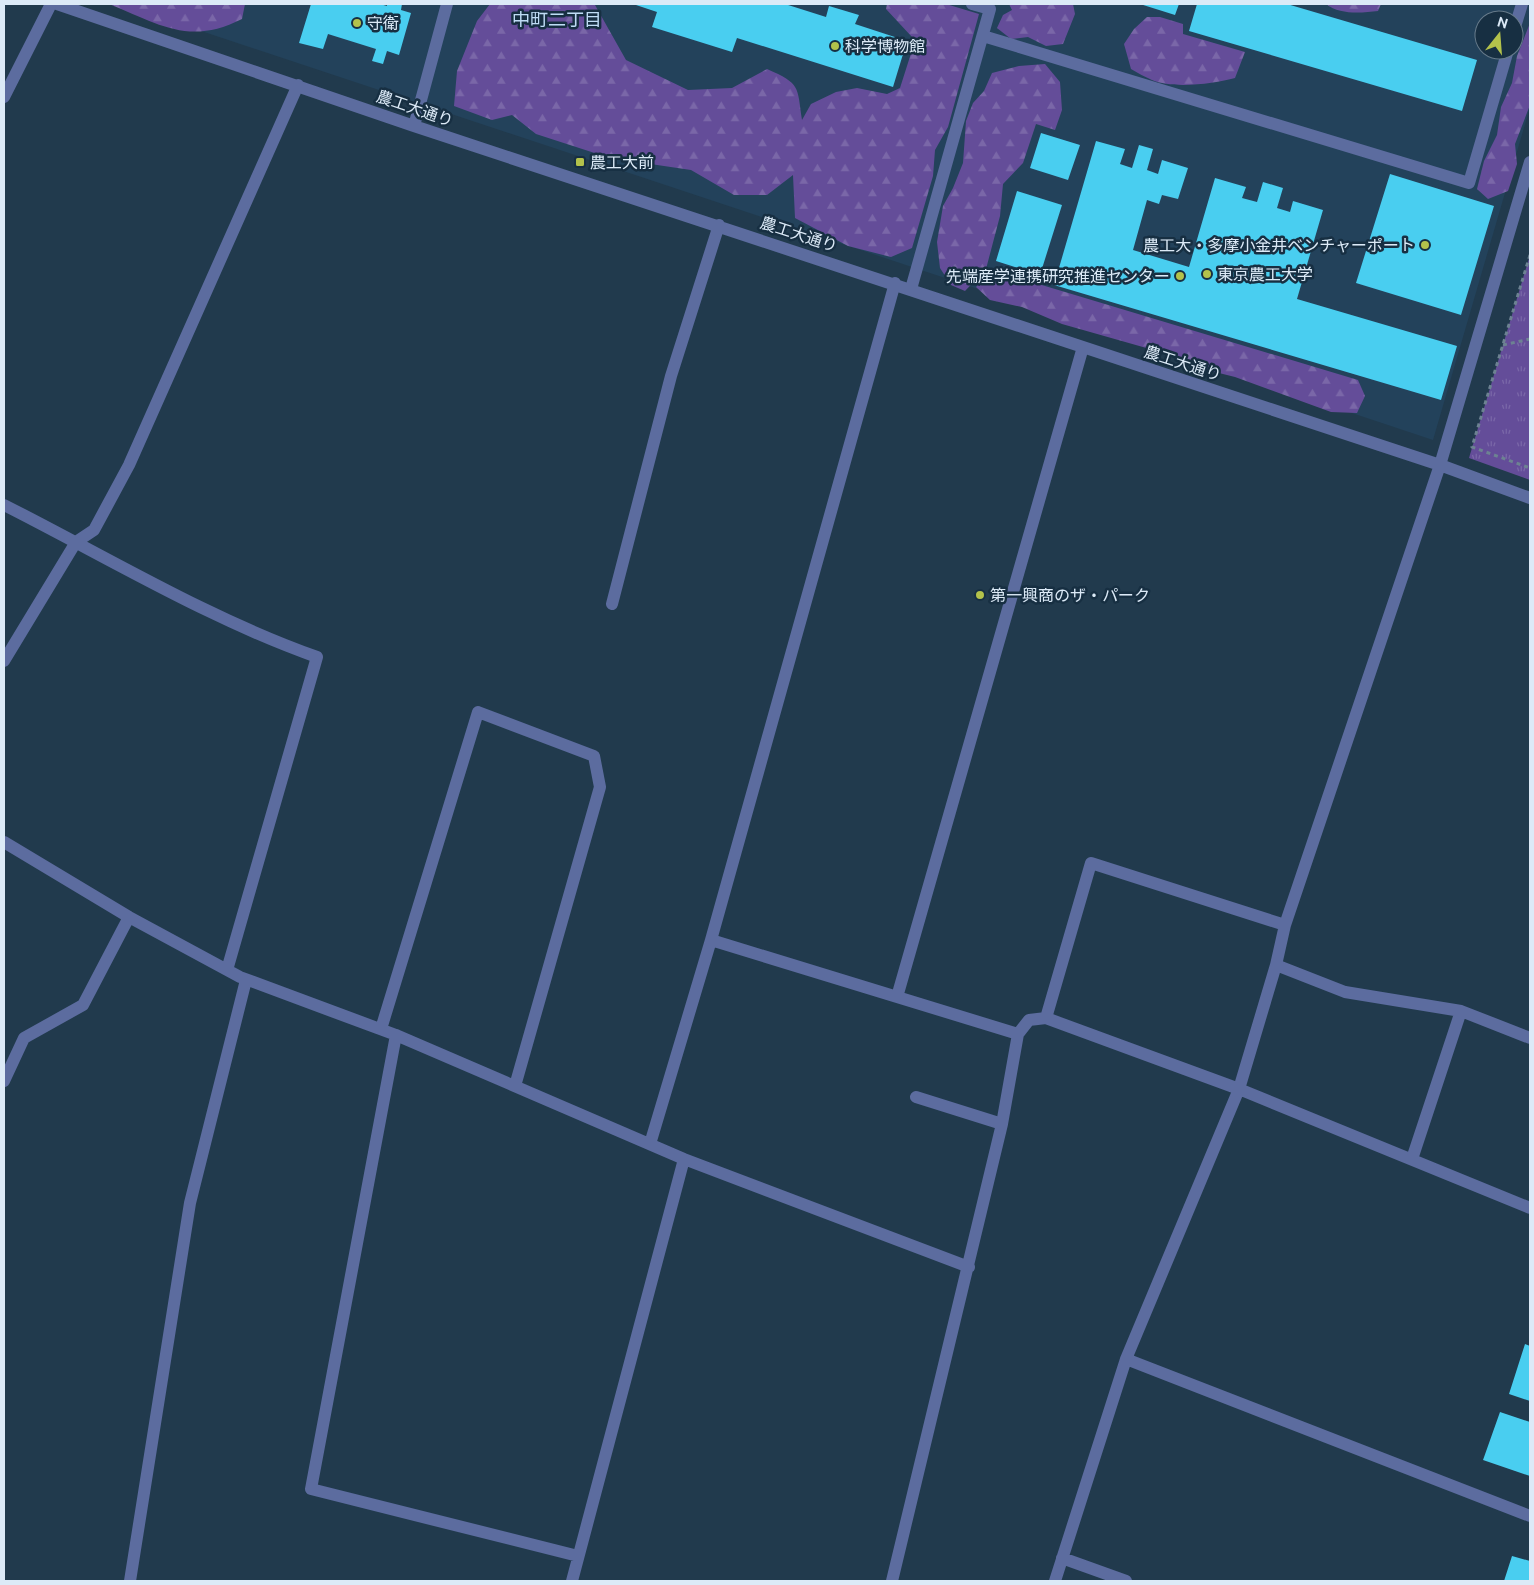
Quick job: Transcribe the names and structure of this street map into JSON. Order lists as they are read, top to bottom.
{
  "streets": {
    "street": ["農工大通り"]
  },
  "districts": ["中町二丁目"],
  "places": {
    "other": [
      "守衛",
      "科学博物館",
      "農工大・多摩小金井ベンチャーポート",
      "東京農工大学",
      "先端産学連携研究推進センター",
      "第一興商のザ・パーク"
    ],
    "transit": ["農工大前"]
  },
  "north": "top"
}
